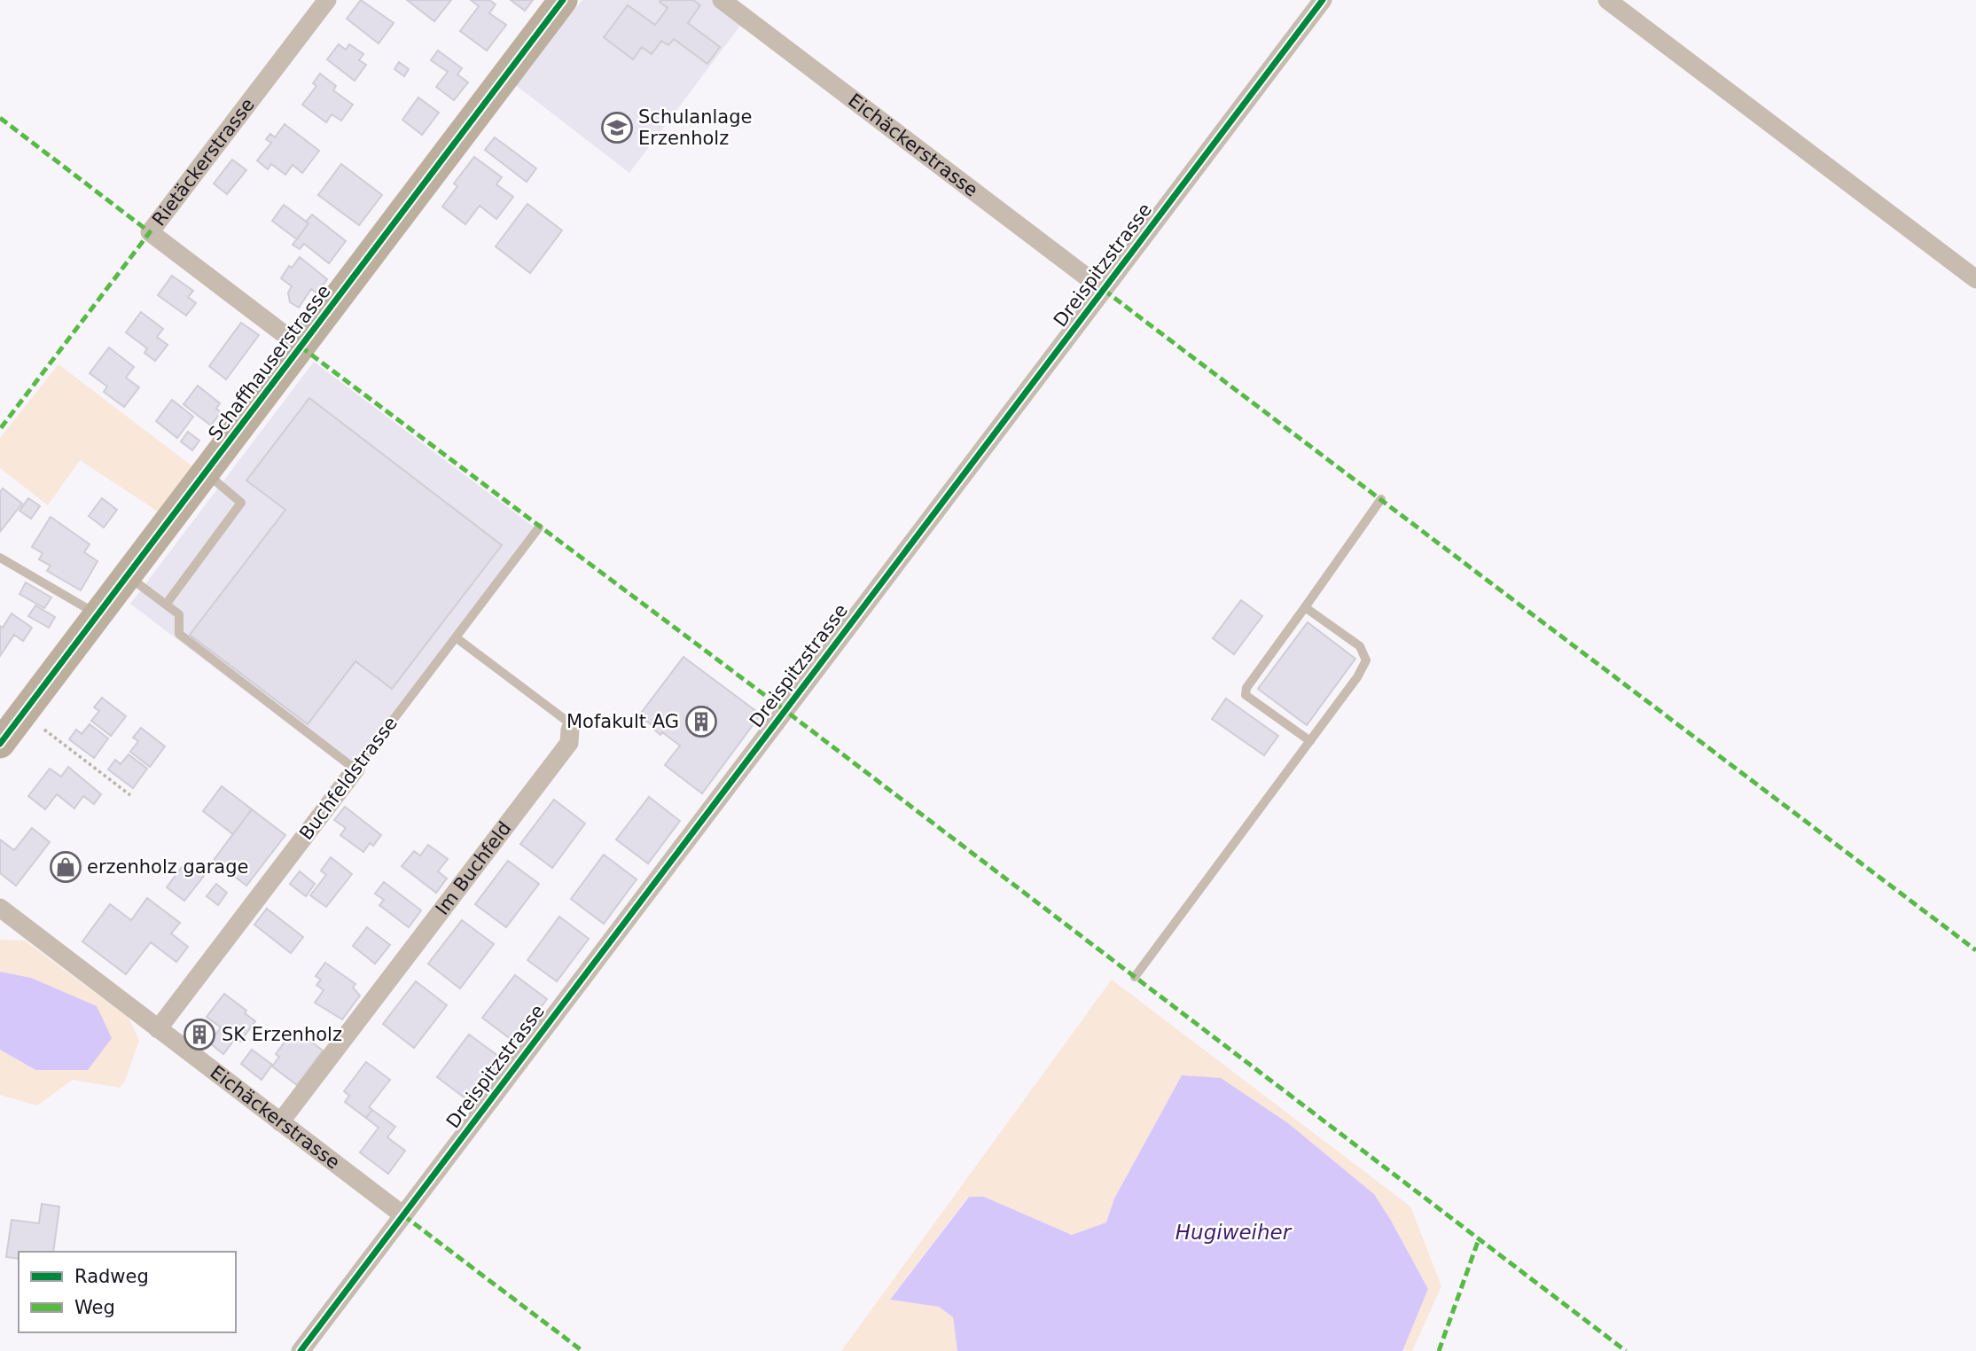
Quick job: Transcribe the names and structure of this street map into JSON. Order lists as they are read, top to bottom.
{
  "streets": {
    "main road": ["Schaffhauserstrasse"],
    "street": [
      "Eichäckerstrasse",
      "Rietäckerstrasse",
      "Dreispitzstrasse",
      "Buchfeldstrasse",
      "Im Buchfeld"
    ]
  },
  "crossings": [
    ["Eichäckerstrasse", "Dreispitzstrasse"],
    ["Eichäckerstrasse", "Buchfeldstrasse"],
    ["Eichäckerstrasse", "Im Buchfeld"],
    ["Rietäckerstrasse", "Schaffhauserstrasse"],
    ["Buchfeldstrasse", "Im Buchfeld"]
  ],
  "water": ["Hugiweiher"],
  "places": {
    "school or university": ["Schulanlage Erzenholz"],
    "building": ["Mofakult AG", "SK Erzenholz"],
    "shop": ["erzenholz garage"]
  },
  "legend": ["Radweg", "Weg"]
}
